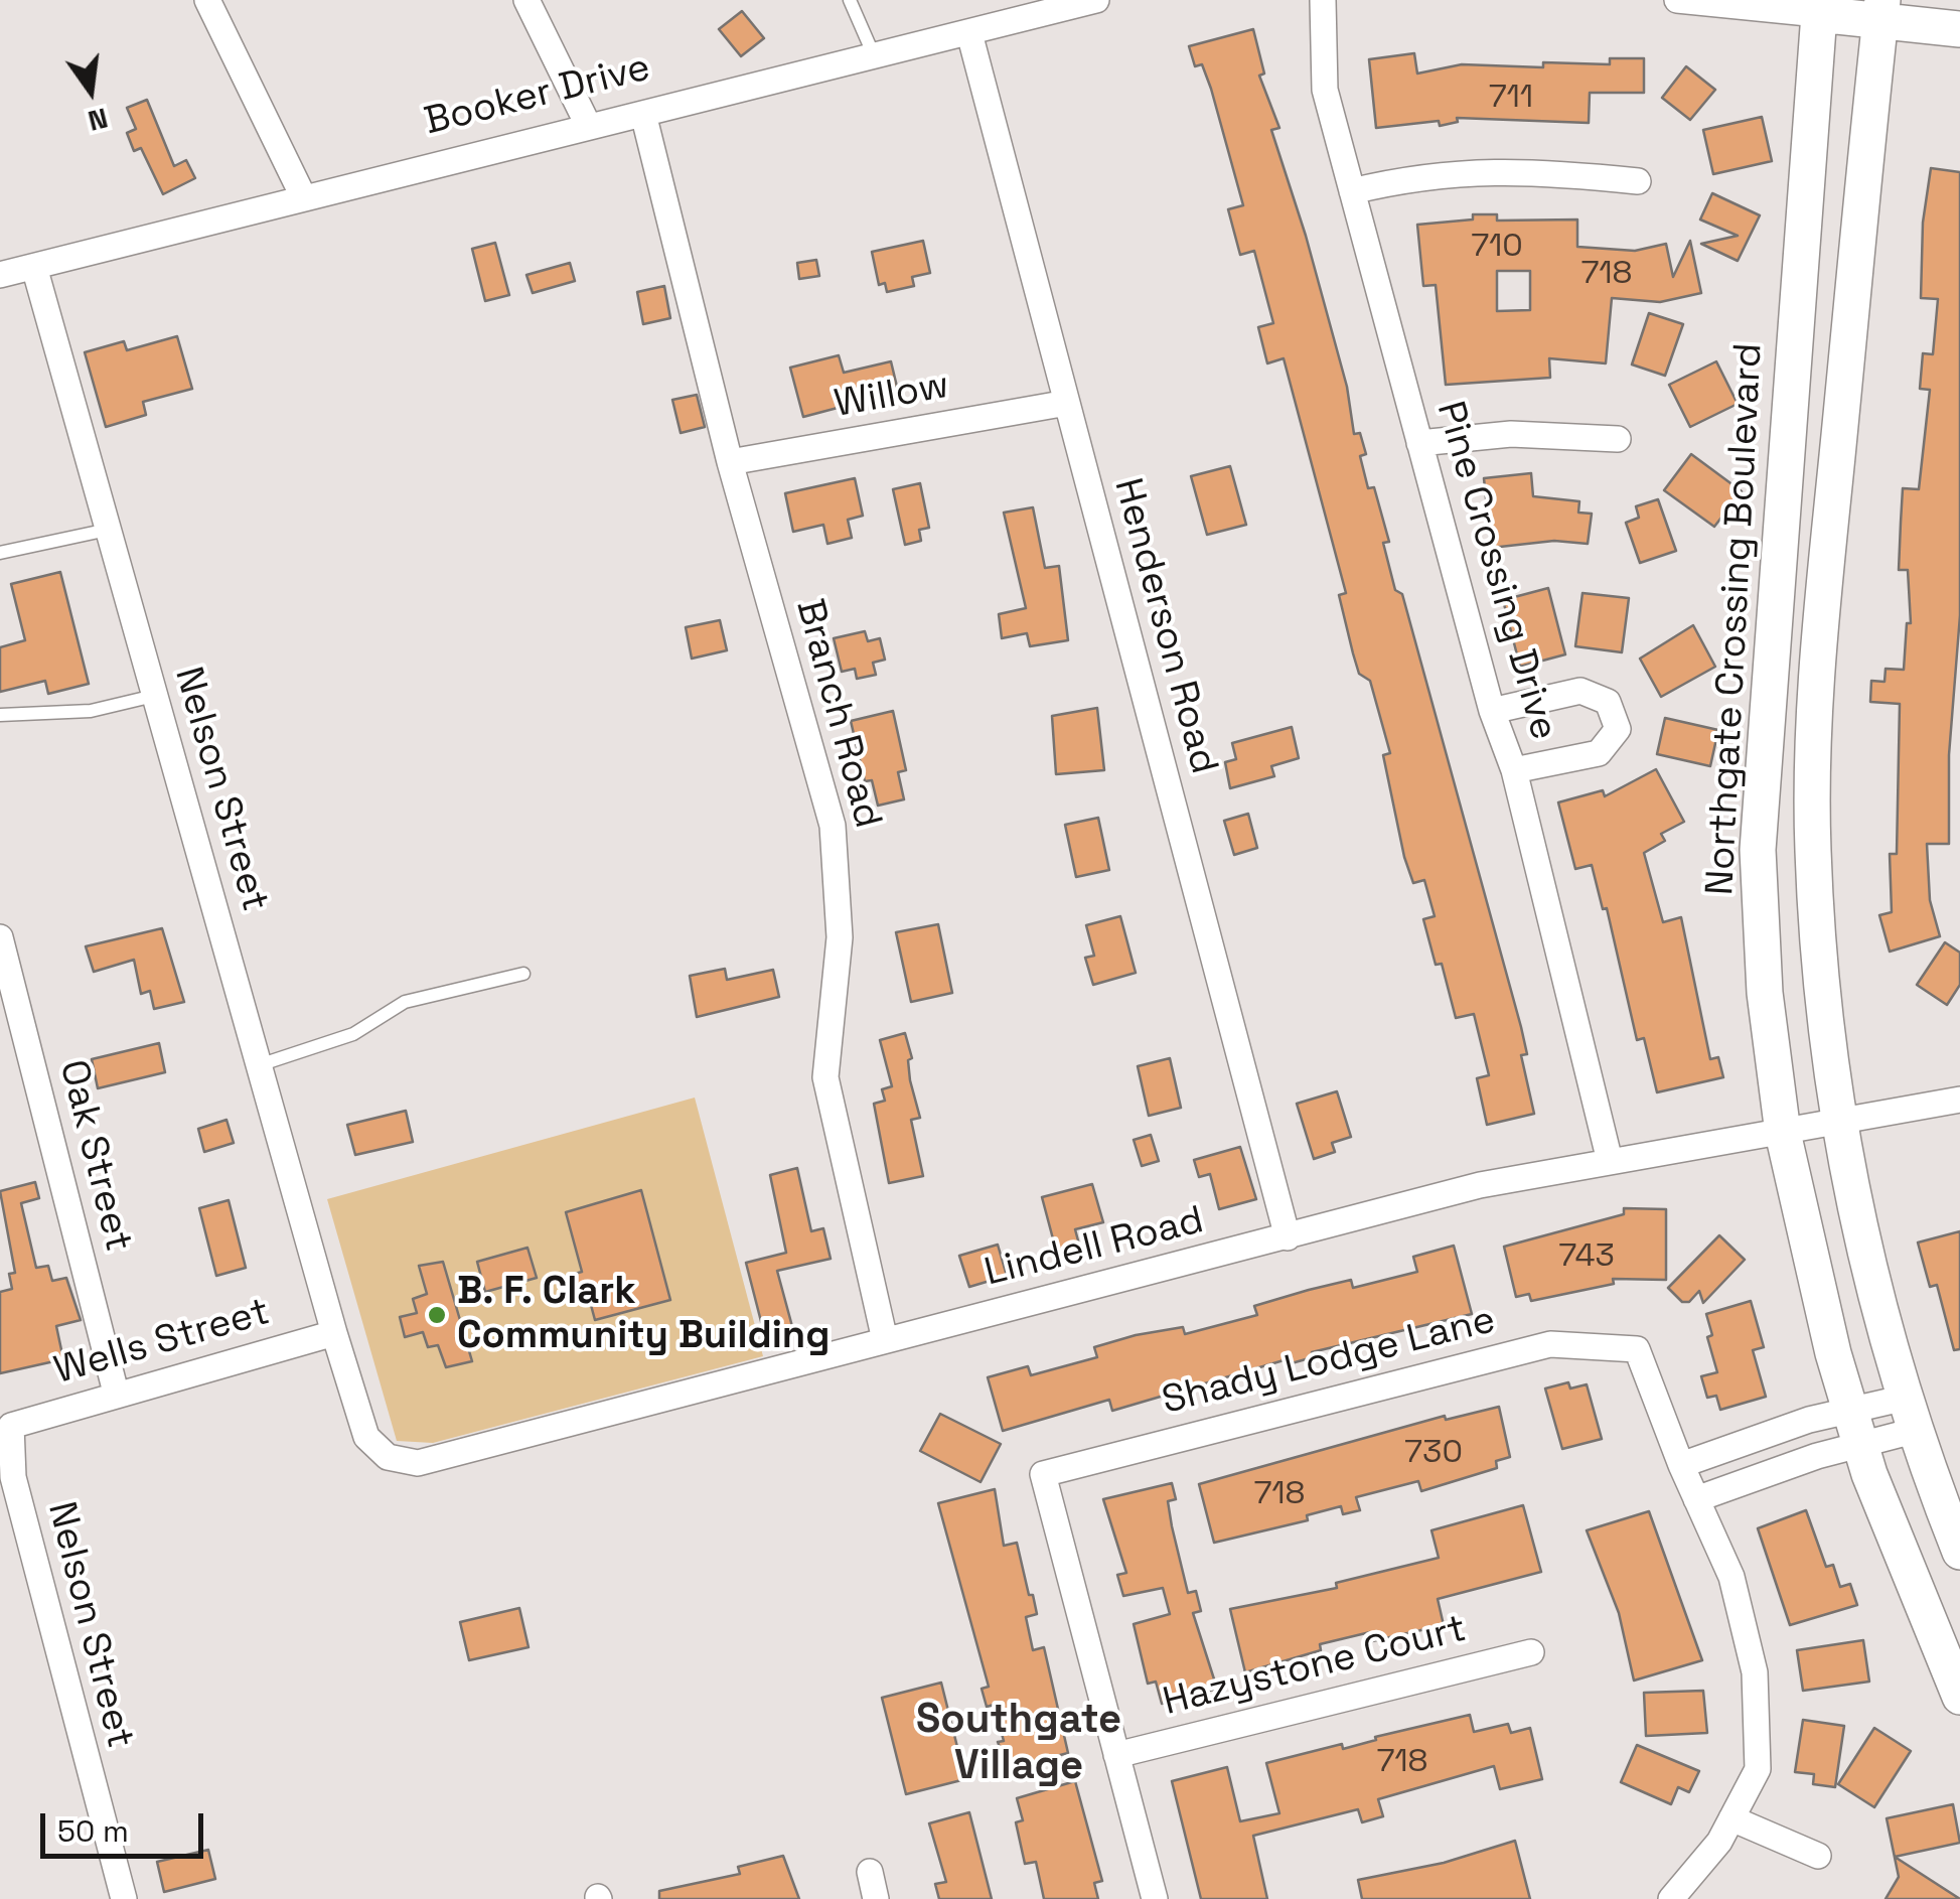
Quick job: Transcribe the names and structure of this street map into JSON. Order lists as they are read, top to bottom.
{
  "streets": {
    "main road": ["Northgate Crossing Boulevard"],
    "street": [
      "Booker Drive",
      "Willow",
      "Pine Crossing Drive",
      "Henderson Road",
      "Branch Road",
      "Nelson Street",
      "Oak Street",
      "Lindell Road",
      "Wells Street",
      "Shady Lodge Lane",
      "Hazystone Court"
    ]
  },
  "crossings": [
    ["Booker Drive", "Henderson Road"],
    ["Booker Drive", "Branch Road"],
    ["Booker Drive", "Nelson Street"],
    ["Willow", "Henderson Road"],
    ["Willow", "Branch Road"],
    ["Pine Crossing Drive", "Lindell Road"],
    ["Northgate Crossing Boulevard", "Lindell Road"],
    ["Henderson Road", "Lindell Road"],
    ["Branch Road", "Lindell Road"],
    ["Nelson Street", "Lindell Road"],
    ["Nelson Street", "Wells Street"],
    ["Oak Street", "Wells Street"],
    ["Lindell Road", "Wells Street"],
    ["Shady Lodge Lane", "Hazystone Court"]
  ],
  "districts": ["Southgate Village"],
  "places": ["B. F. Clark Community Building"],
  "house_numbers": [
    "711",
    "710",
    "718",
    "743",
    "730",
    "718",
    "718"
  ],
  "scale_bar": "50 m",
  "north": "bottom"
}
